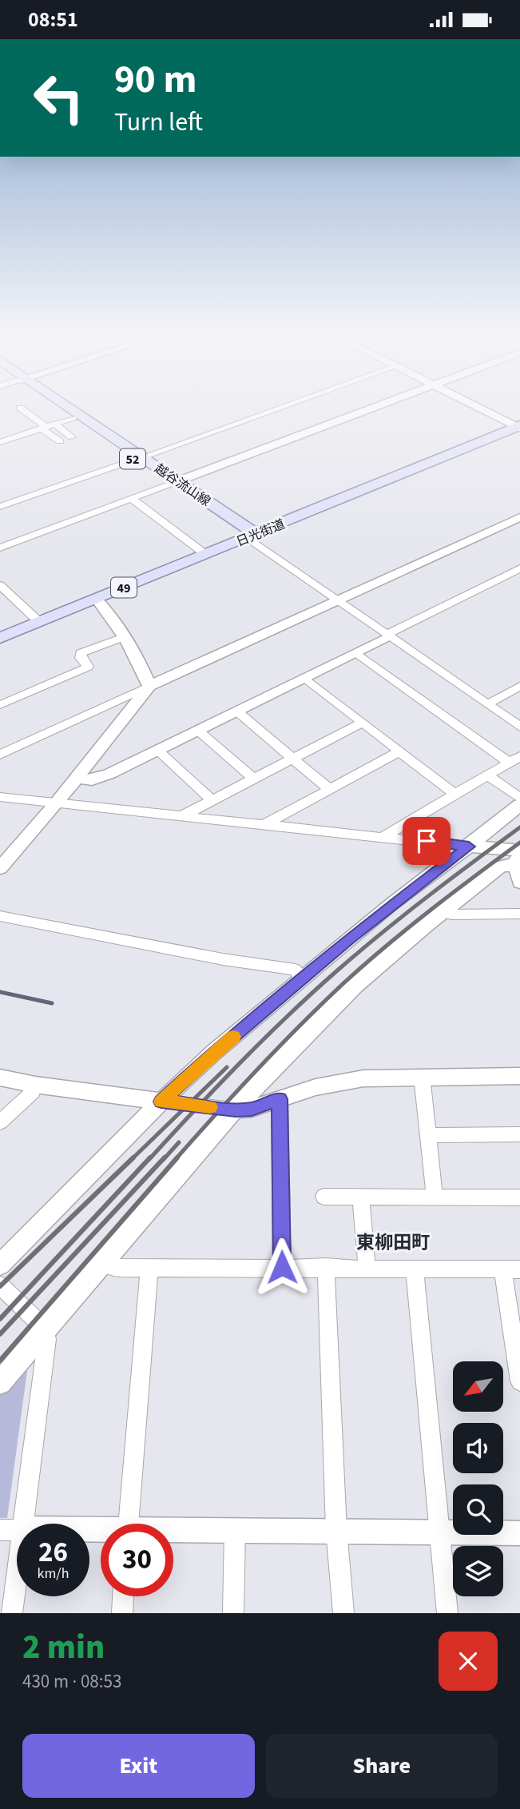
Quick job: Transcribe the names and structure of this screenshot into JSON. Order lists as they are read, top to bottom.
{
  "streets": {
    "main road": [
      "52",
      "越谷流山線",
      "日光街道",
      "49"
    ]
  },
  "crossings": [
    ["越谷流山線", "日光街道"]
  ],
  "districts": ["東柳田町"],
  "north": "bottom left",
  "page": {
    "status": "08:51",
    "turn": ["90 m", "Turn left"],
    "speed": "26 km/h",
    "limit": "30",
    "heading": ["2 min", "430 m · 08:53"],
    "buttons": ["Exit", "Share"]
  }
}
